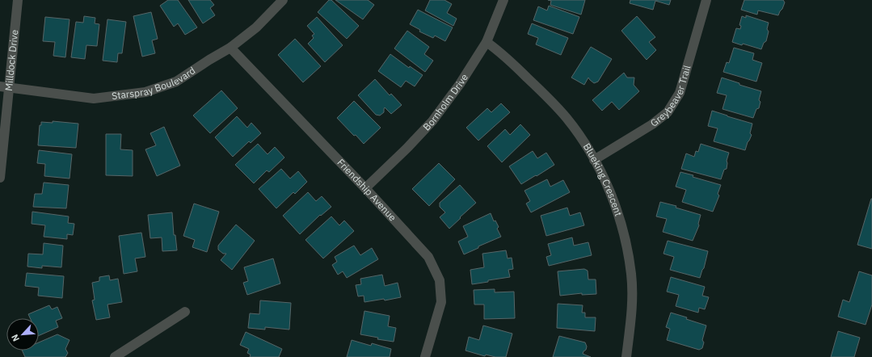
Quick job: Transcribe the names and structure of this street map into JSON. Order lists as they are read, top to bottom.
{
  "streets": {
    "street": [
      "Milldock Drive",
      "Starspray Boulevard",
      "Greybeaver Trail",
      "Bornholm Drive",
      "Blueking Crescent",
      "Friendship Avenue"
    ]
  },
  "crossings": [
    ["Milldock Drive", "Starspray Boulevard"],
    ["Starspray Boulevard", "Friendship Avenue"],
    ["Greybeaver Trail", "Blueking Crescent"],
    ["Bornholm Drive", "Blueking Crescent"],
    ["Bornholm Drive", "Friendship Avenue"]
  ],
  "north": "bottom left"
}
